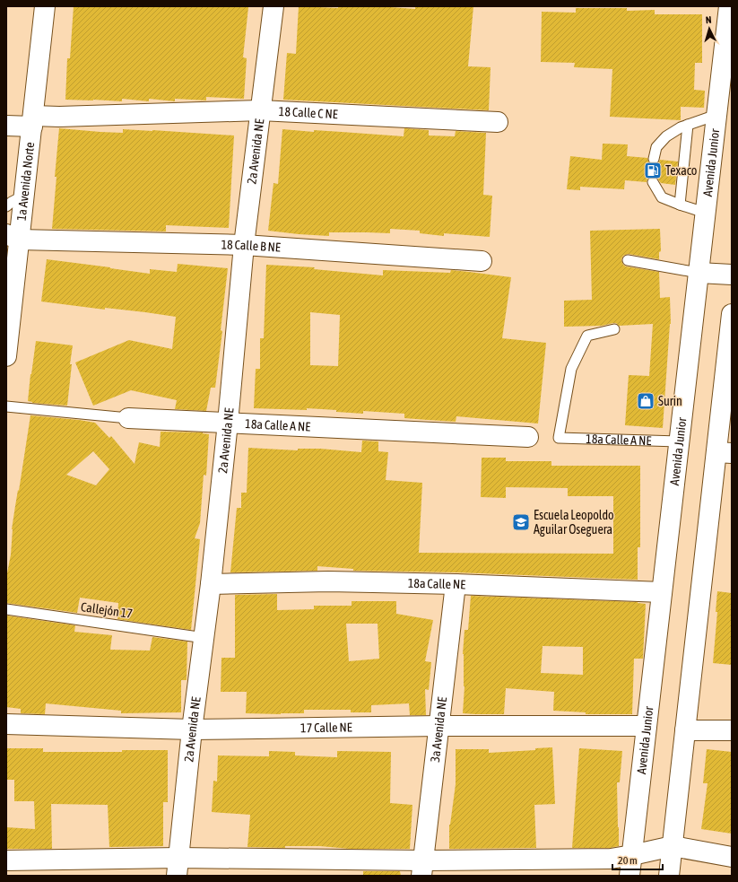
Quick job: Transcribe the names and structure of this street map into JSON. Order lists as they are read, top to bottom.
{
  "streets": {
    "street": [
      "18 Calle C NE",
      "2a Avenida NE",
      "Avenida Junior",
      "1a Avenida Norte",
      "18 Calle B NE",
      "18a Calle A NE",
      "18a Calle NE",
      "17 Calle NE",
      "3a Avenida NE"
    ],
    "lane": ["Callejón 17"]
  },
  "crossings": [
    ["18 Calle C NE", "2a Avenida NE"],
    ["18 Calle C NE", "1a Avenida Norte"],
    ["2a Avenida NE", "18 Calle B NE"],
    ["2a Avenida NE", "18a Calle A NE"],
    ["2a Avenida NE", "18a Calle NE"],
    ["2a Avenida NE", "Callejón 17"],
    ["2a Avenida NE", "17 Calle NE"],
    ["Avenida Junior", "18a Calle A NE"],
    ["Avenida Junior", "18a Calle NE"],
    ["Avenida Junior", "17 Calle NE"],
    ["1a Avenida Norte", "18 Calle B NE"],
    ["18a Calle NE", "3a Avenida NE"],
    ["17 Calle NE", "3a Avenida NE"]
  ],
  "places": {
    "fuel station": ["Texaco"],
    "shop": ["Surin"],
    "school or university": ["Escuela Leopoldo Aguilar Oseguera"]
  },
  "scale_bar": "20 m",
  "north": "top"
}
